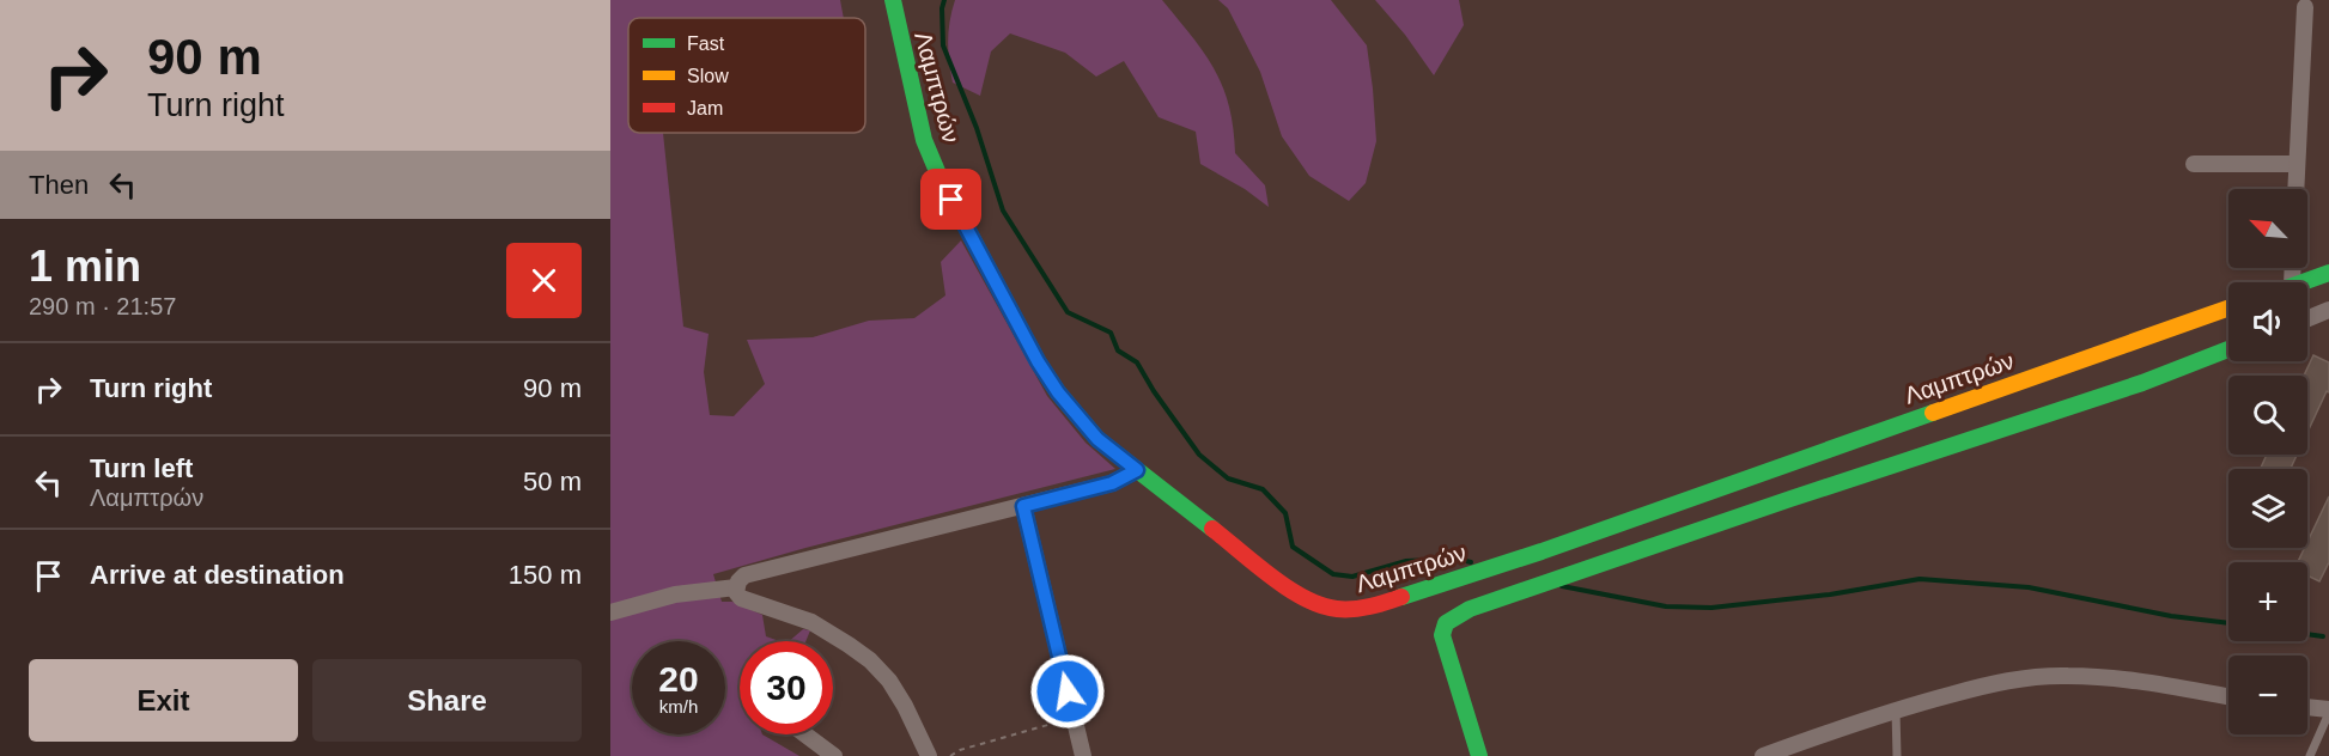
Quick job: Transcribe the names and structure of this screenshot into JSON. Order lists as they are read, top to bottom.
{
  "streets": {
    "street": ["Λαμπτρών"]
  },
  "legend": ["Fast", "Slow", "Jam"],
  "north": "top left",
  "page": {
    "turn": ["90 m", "Turn right"],
    "then": "Then",
    "map_buttons": ["+", "−"],
    "heading": ["1 min", "290 m · 21:57"],
    "list": [
      {
        "name": "Turn right",
        "value": "90 m"
      },
      {
        "name": "Turn left",
        "note": "Λαμπτρών",
        "value": "50 m"
      },
      {
        "name": "Arrive at destination",
        "value": "150 m"
      }
    ],
    "speed": "20 km/h",
    "limit": "30",
    "buttons": ["Exit", "Share"]
  }
}
